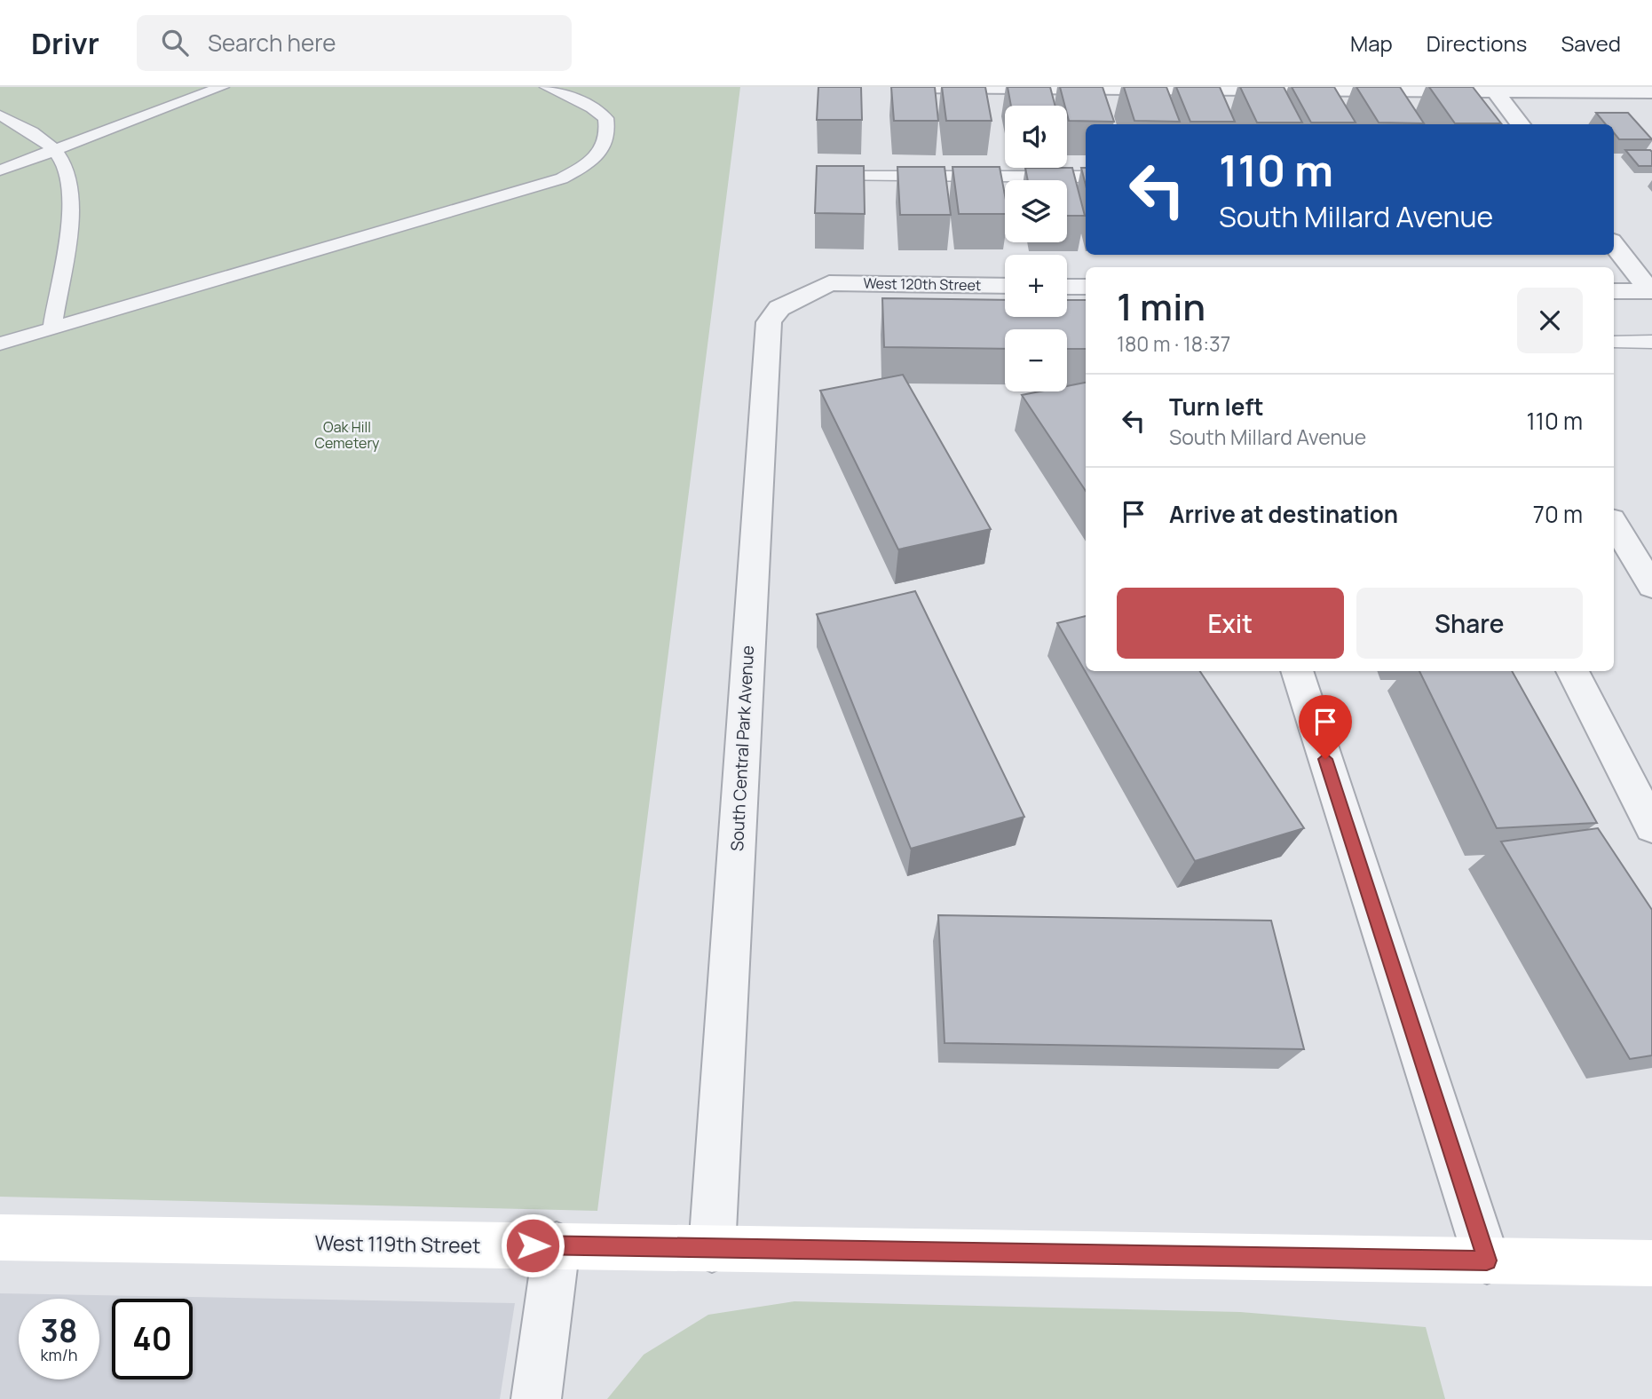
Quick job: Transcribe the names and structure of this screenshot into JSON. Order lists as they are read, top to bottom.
{
  "streets": {
    "street": ["West 120th Street", "South Central Park Avenue", "West 119th Street"]
  },
  "crossings": [
    ["West 120th Street", "South Central Park Avenue"],
    ["South Central Park Avenue", "West 119th Street"]
  ],
  "parks": ["Oak Hill Cemetery"],
  "page": {
    "header": "Drivr",
    "search": "Search here",
    "nav": ["Map", "Directions", "Saved"],
    "map_buttons": ["+", "−"],
    "turn": ["110 m", "South Millard Avenue"],
    "heading": ["1 min", "180 m · 18:37"],
    "list": [
      {
        "name": "Turn left",
        "note": "South Millard Avenue",
        "value": "110 m"
      },
      {
        "name": "Arrive at destination",
        "value": "70 m"
      }
    ],
    "buttons": ["Exit", "Share"],
    "speed": "38 km/h",
    "limit": "40"
  }
}
